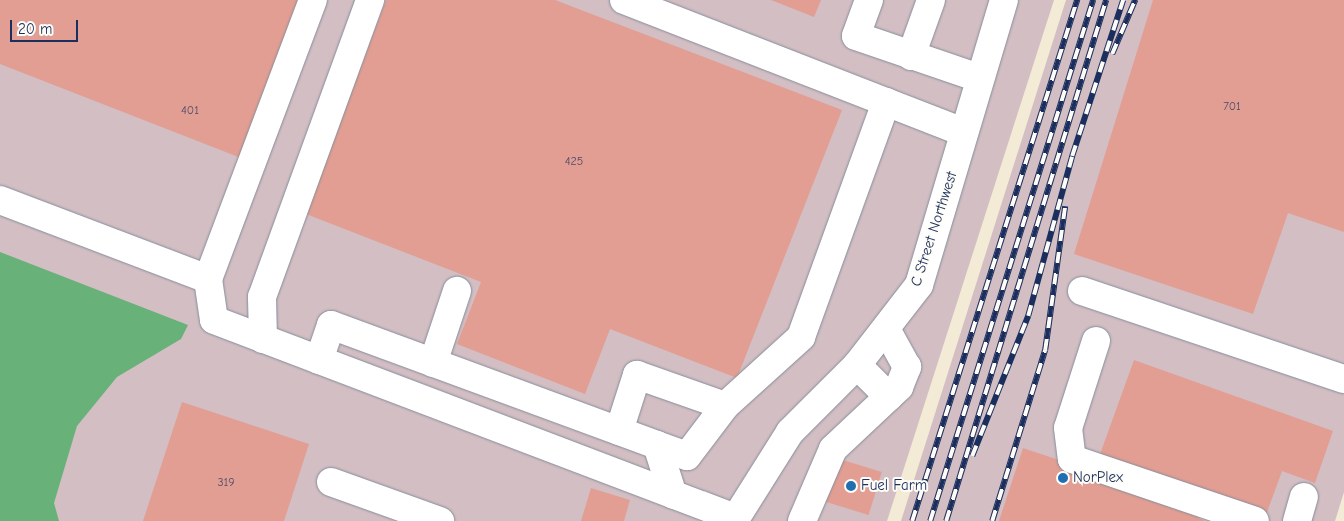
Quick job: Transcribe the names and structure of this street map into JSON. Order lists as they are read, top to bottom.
{
  "streets": {
    "street": ["C Street Northwest"]
  },
  "places": ["NorPlex", "Fuel Farm"],
  "house_numbers": [
    "701",
    "401",
    "425",
    "319"
  ],
  "scale_bar": "20 m"
}
